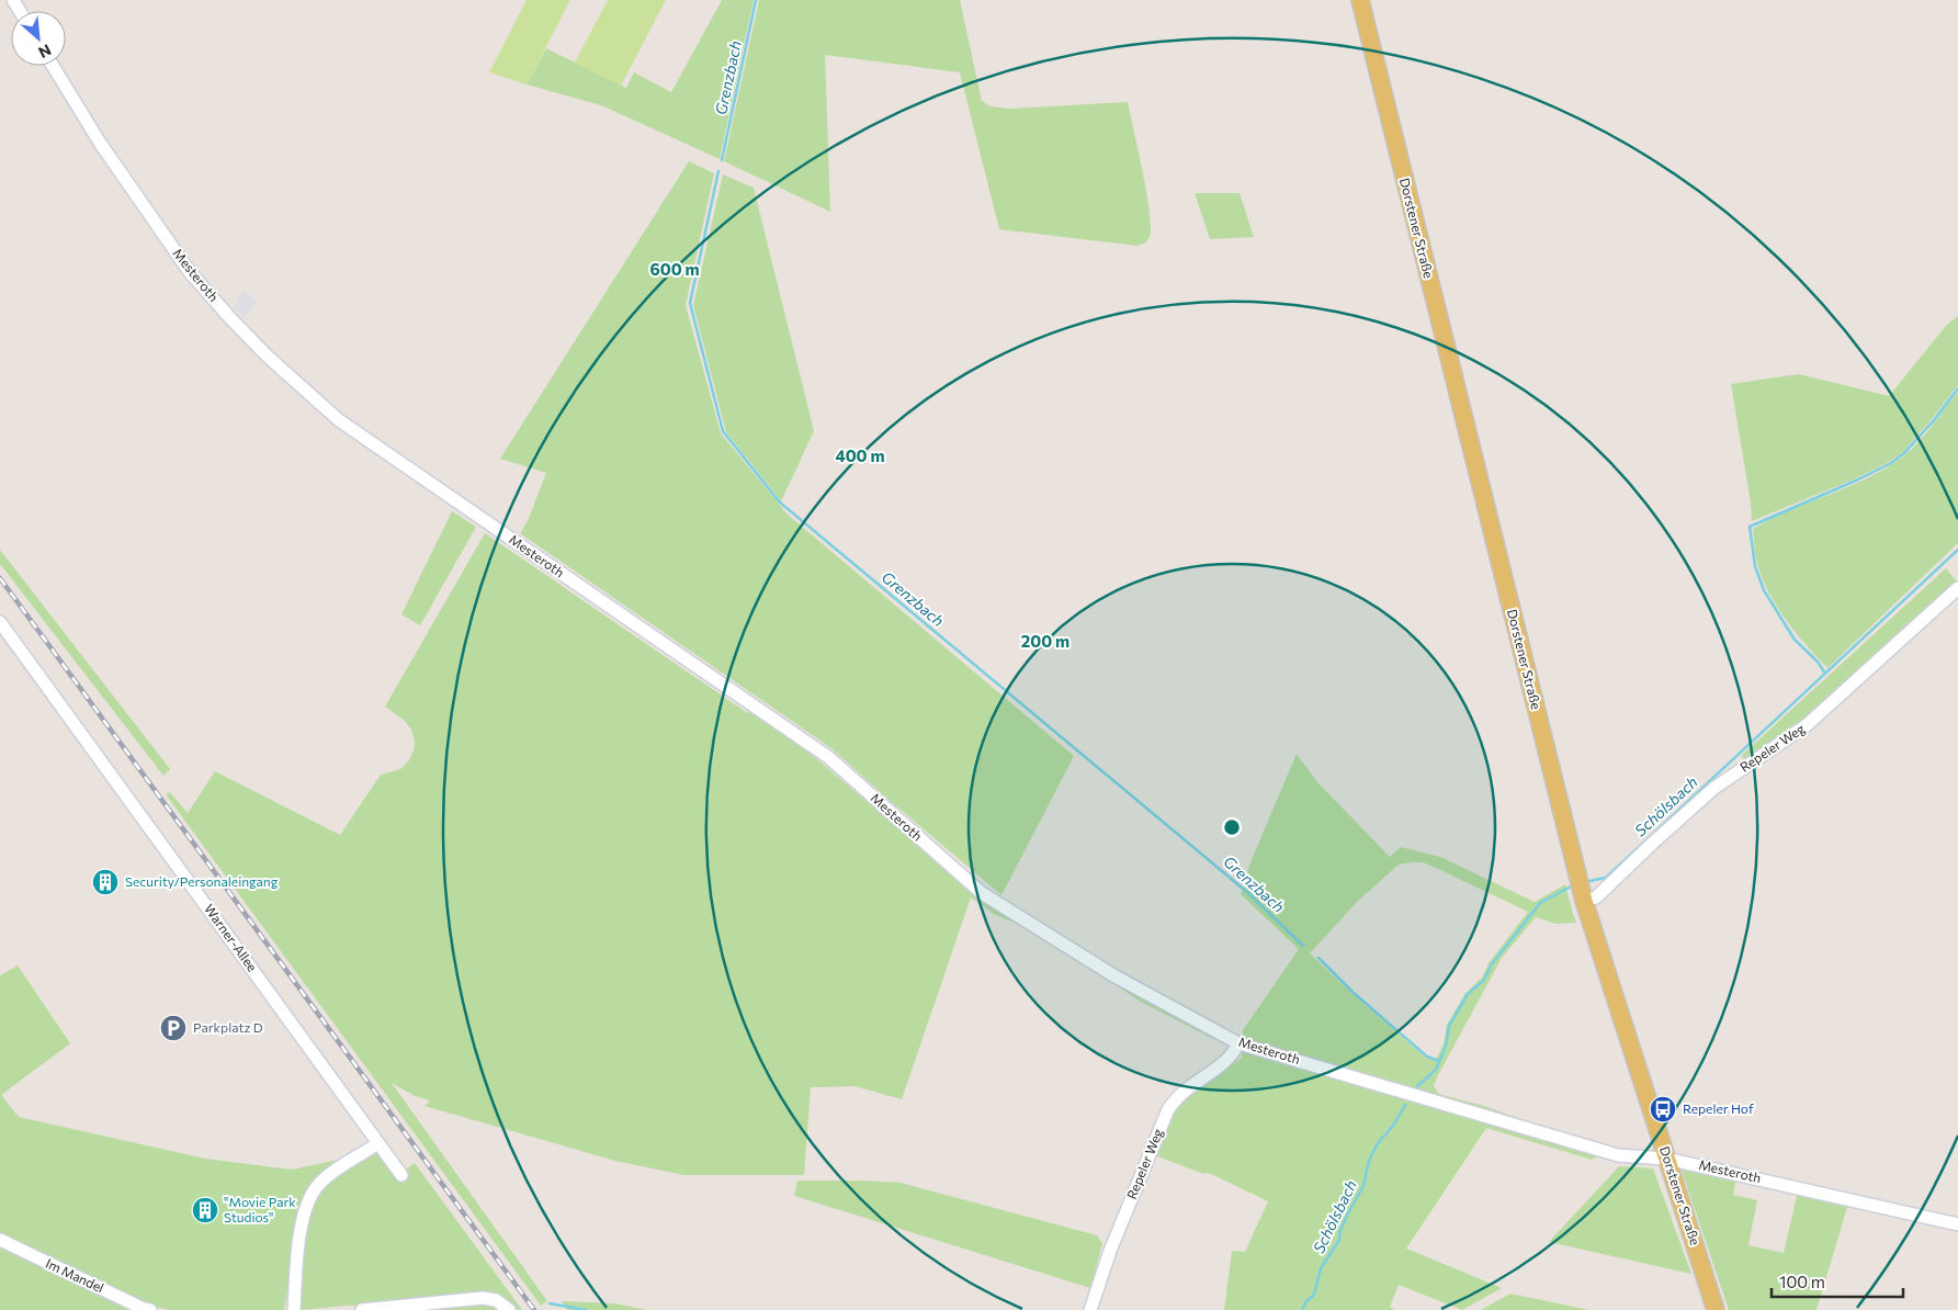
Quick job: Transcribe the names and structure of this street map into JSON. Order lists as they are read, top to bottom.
{
  "streets": {
    "main road": ["Dorstener Straße"],
    "street": [
      "Mesteroth",
      "Repeler Weg",
      "Warner-Allee",
      "Im Mandel"
    ]
  },
  "crossings": [
    ["Dorstener Straße", "Mesteroth"],
    ["Dorstener Straße", "Repeler Weg"],
    ["Mesteroth", "Repeler Weg"]
  ],
  "water": ["Grenzbach", "Schölsbach"],
  "places": {
    "building": ["Security/Personaleingang", "\"Movie Park Studios\""],
    "parking": ["Parkplatz D"],
    "bus stop": ["Repeler Hof"]
  },
  "scale_bar": "100 m",
  "north": "bottom right",
  "rings": ["600 m", "400 m", "200 m"]
}
